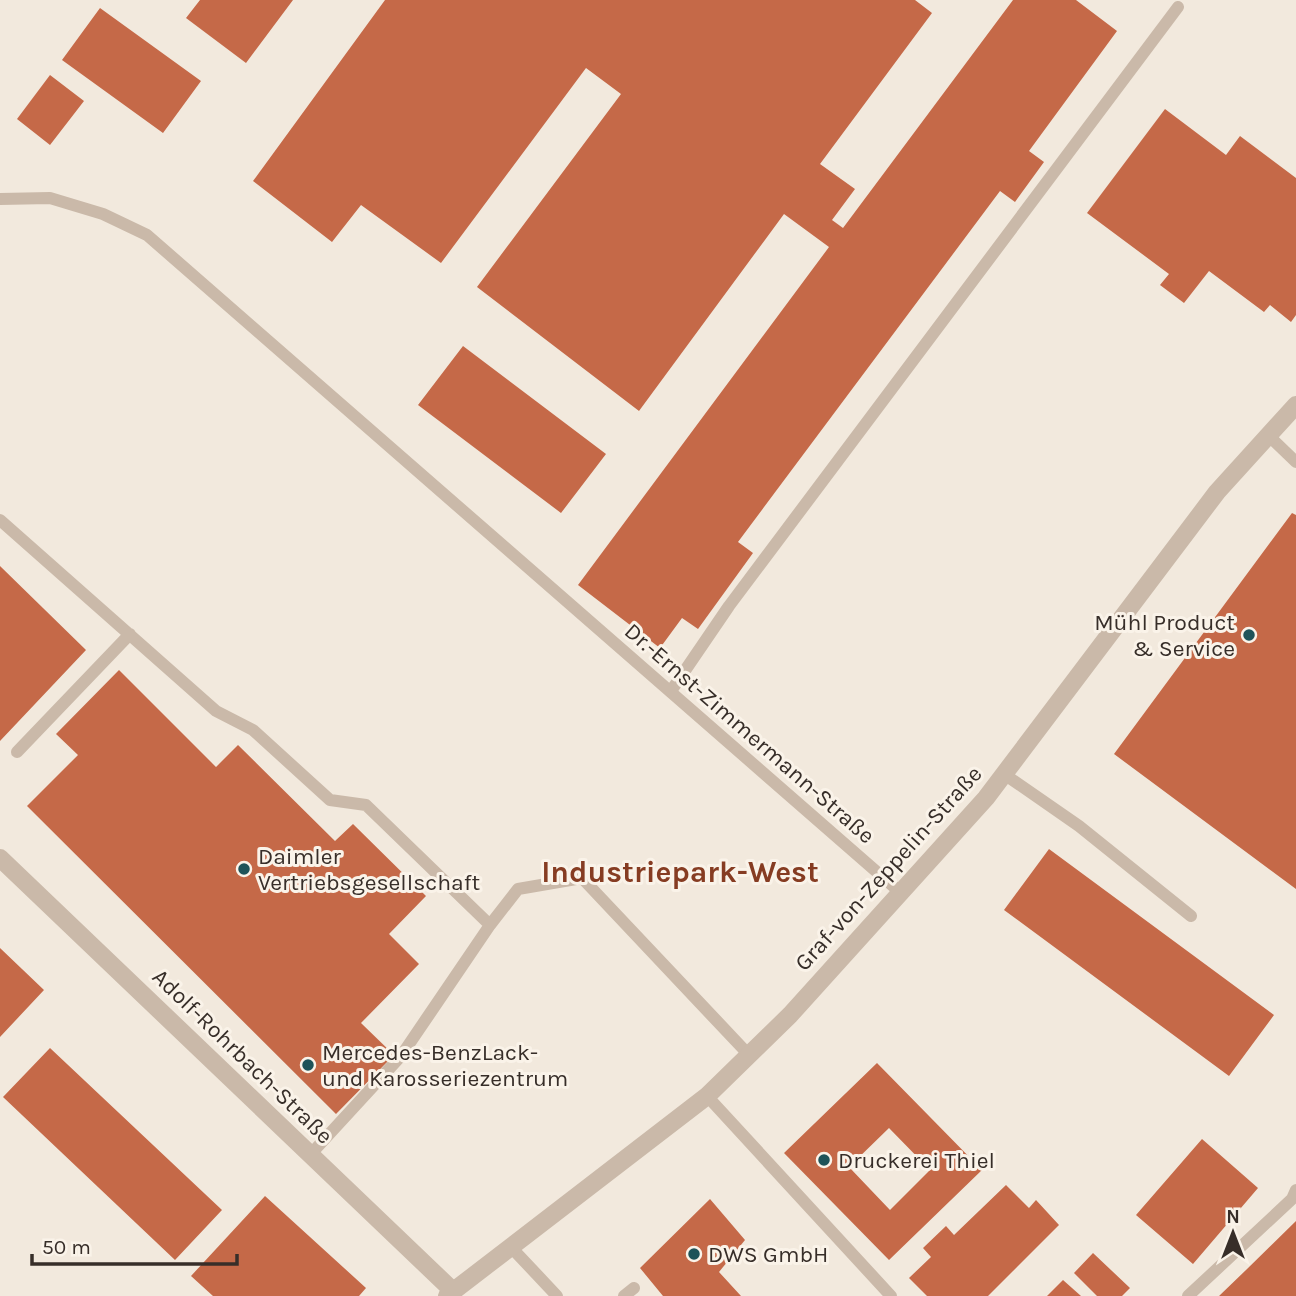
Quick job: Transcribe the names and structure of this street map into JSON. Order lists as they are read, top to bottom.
{
  "streets": {
    "street": ["Graf-von-Zeppelin-Straße", "Adolf-Rohrbach-Straße"],
    "lane": ["Dr.-Ernst-Zimmermann-Straße"]
  },
  "crossings": [
    ["Dr.-Ernst-Zimmermann-Straße", "Graf-von-Zeppelin-Straße"],
    ["Graf-von-Zeppelin-Straße", "Adolf-Rohrbach-Straße"]
  ],
  "districts": ["Industriepark-West"],
  "places": [
    "Mühl Product & Service",
    "Daimler Vertriebsgesellschaft",
    "Mercedes-BenzLack- und Karosseriezentrum",
    "Druckerei Thiel",
    "DWS GmbH"
  ],
  "scale_bar": "50 m",
  "north": "top"
}
